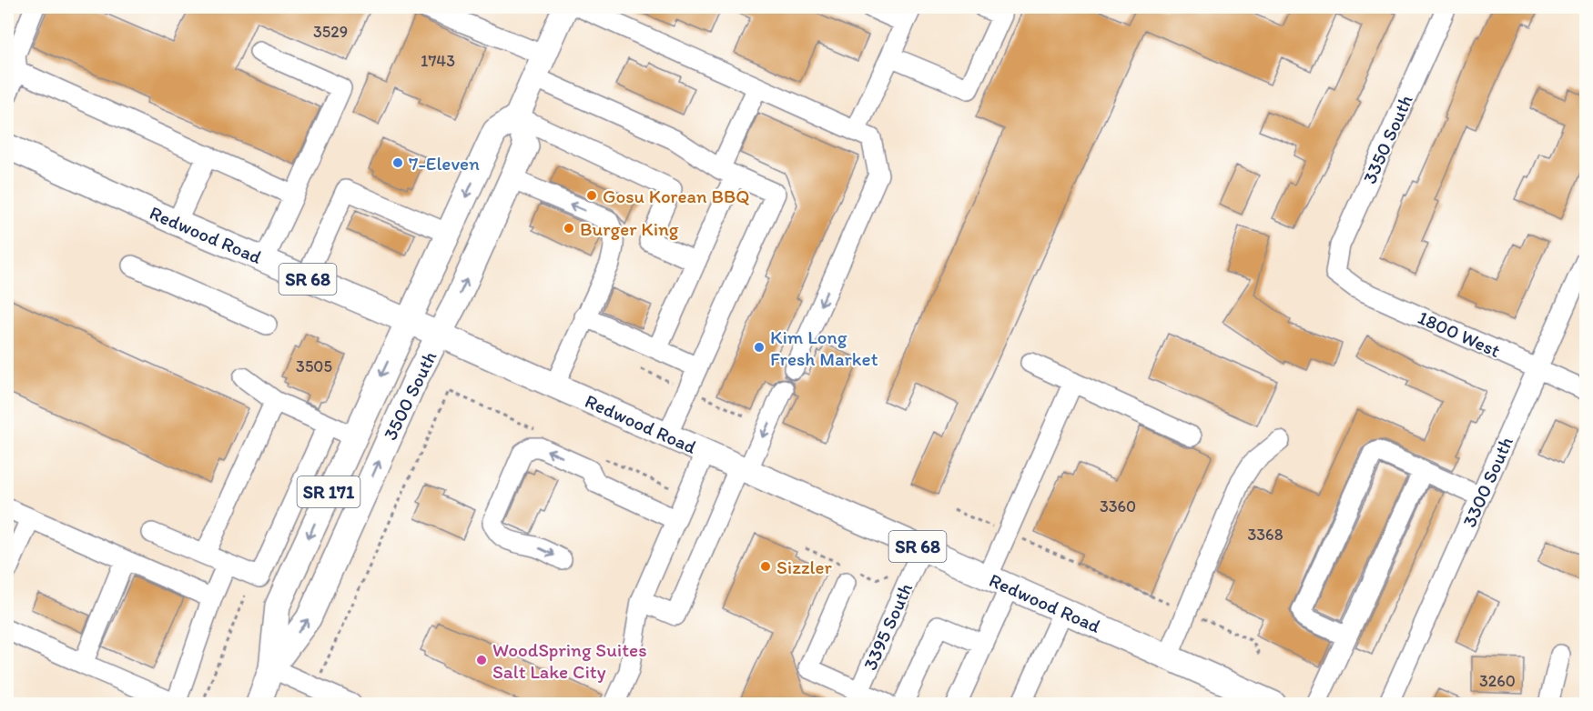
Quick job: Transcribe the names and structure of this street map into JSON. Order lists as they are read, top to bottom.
{
  "streets": {
    "main road": [
      "Redwood Road",
      "SR 68",
      "3500 South",
      "SR 171"
    ],
    "street": [
      "3350 South",
      "1800 West",
      "3300 South",
      "3395 South"
    ]
  },
  "crossings": [
    ["3350 South", "1800 West"],
    ["Redwood Road", "3500 South"],
    ["Redwood Road", "3395 South"],
    ["1800 West", "3300 South"]
  ],
  "places": [
    "7-Eleven",
    "Gosu Korean BBQ",
    "Burger King",
    "Kim Long Fresh Market",
    "Sizzler",
    "WoodSpring Suites Salt Lake City"
  ],
  "house_numbers": [
    "3529",
    "1743",
    "3505",
    "3360",
    "3368",
    "3260"
  ]
}
